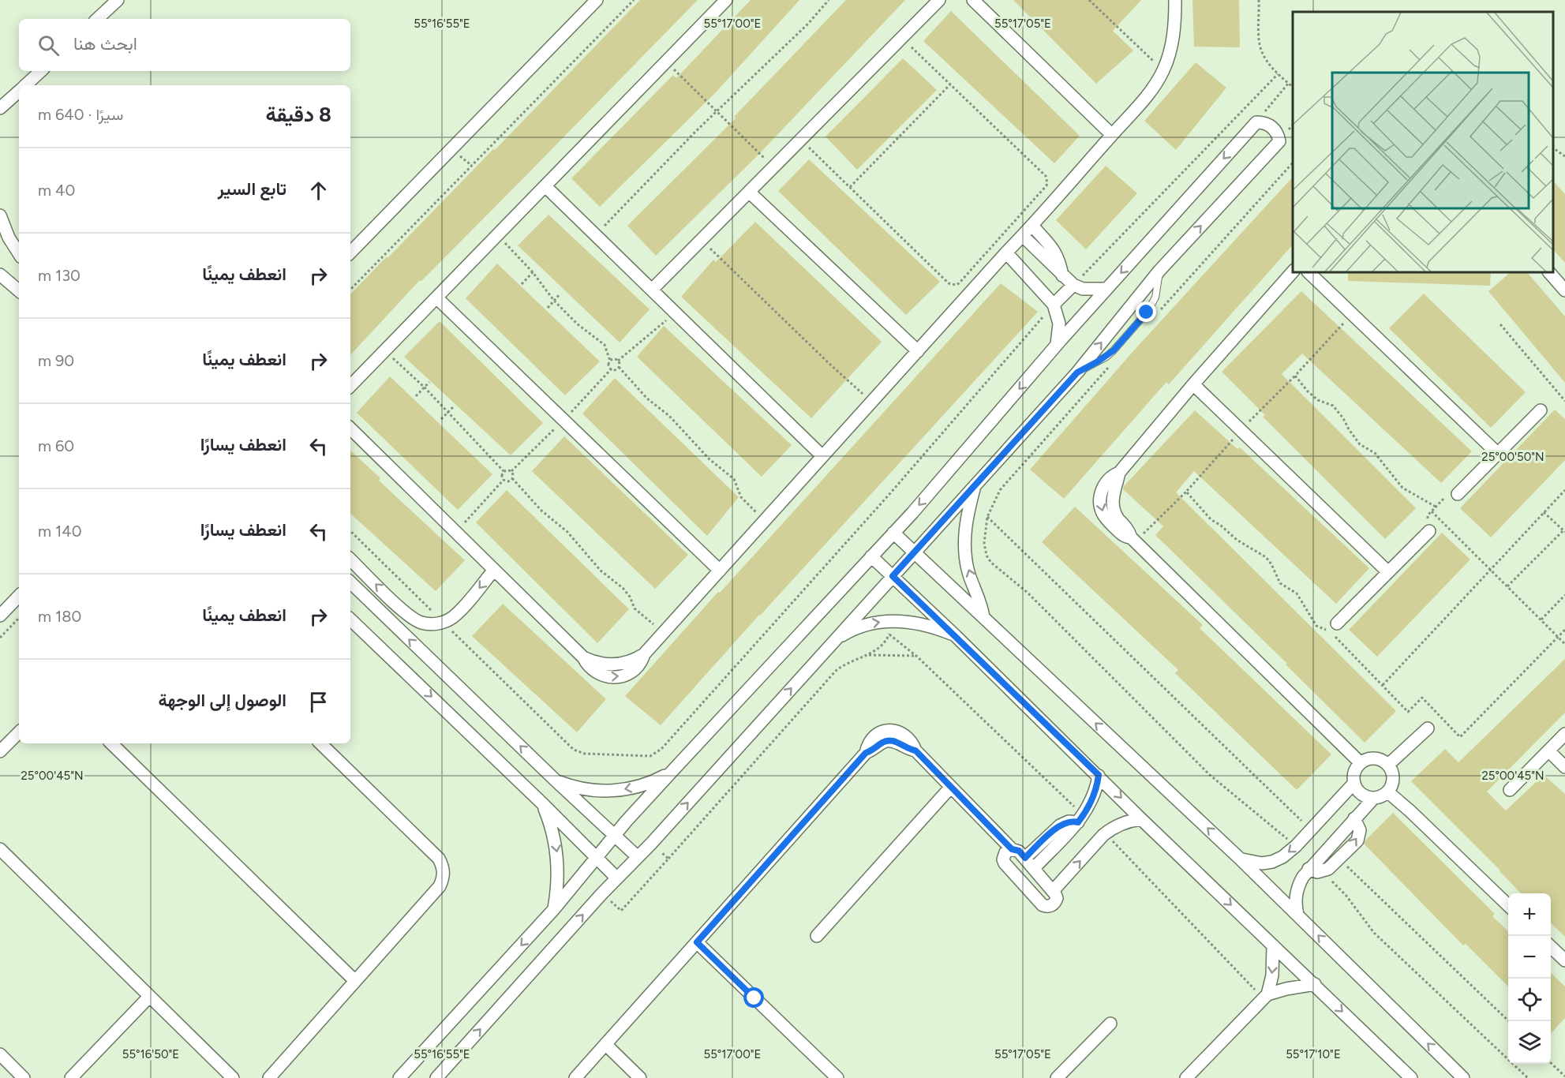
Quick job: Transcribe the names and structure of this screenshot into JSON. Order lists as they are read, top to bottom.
{
  "page": {
    "search": "ابحث هنا",
    "heading": ["8 دقيقة", "سيرًا · 640 m"],
    "list": [
      ["تابع السير", "40 m"],
      ["انعطف يمينًا", "130 m"],
      ["انعطف يمينًا", "90 m"],
      ["انعطف يسارًا", "60 m"],
      ["انعطف يسارًا", "140 m"],
      ["انعطف يمينًا", "180 m"],
      "الوصول إلى الوجهة"
    ],
    "map_buttons": ["+", "−"]
  },
  "coordinates": [
    "55°16'55\"E",
    "55°17'00\"E",
    "55°17'05\"E",
    "25°00'50\"N",
    "25°00'45\"N",
    "55°16'50\"E",
    "55°17'10\"E"
  ]
}
